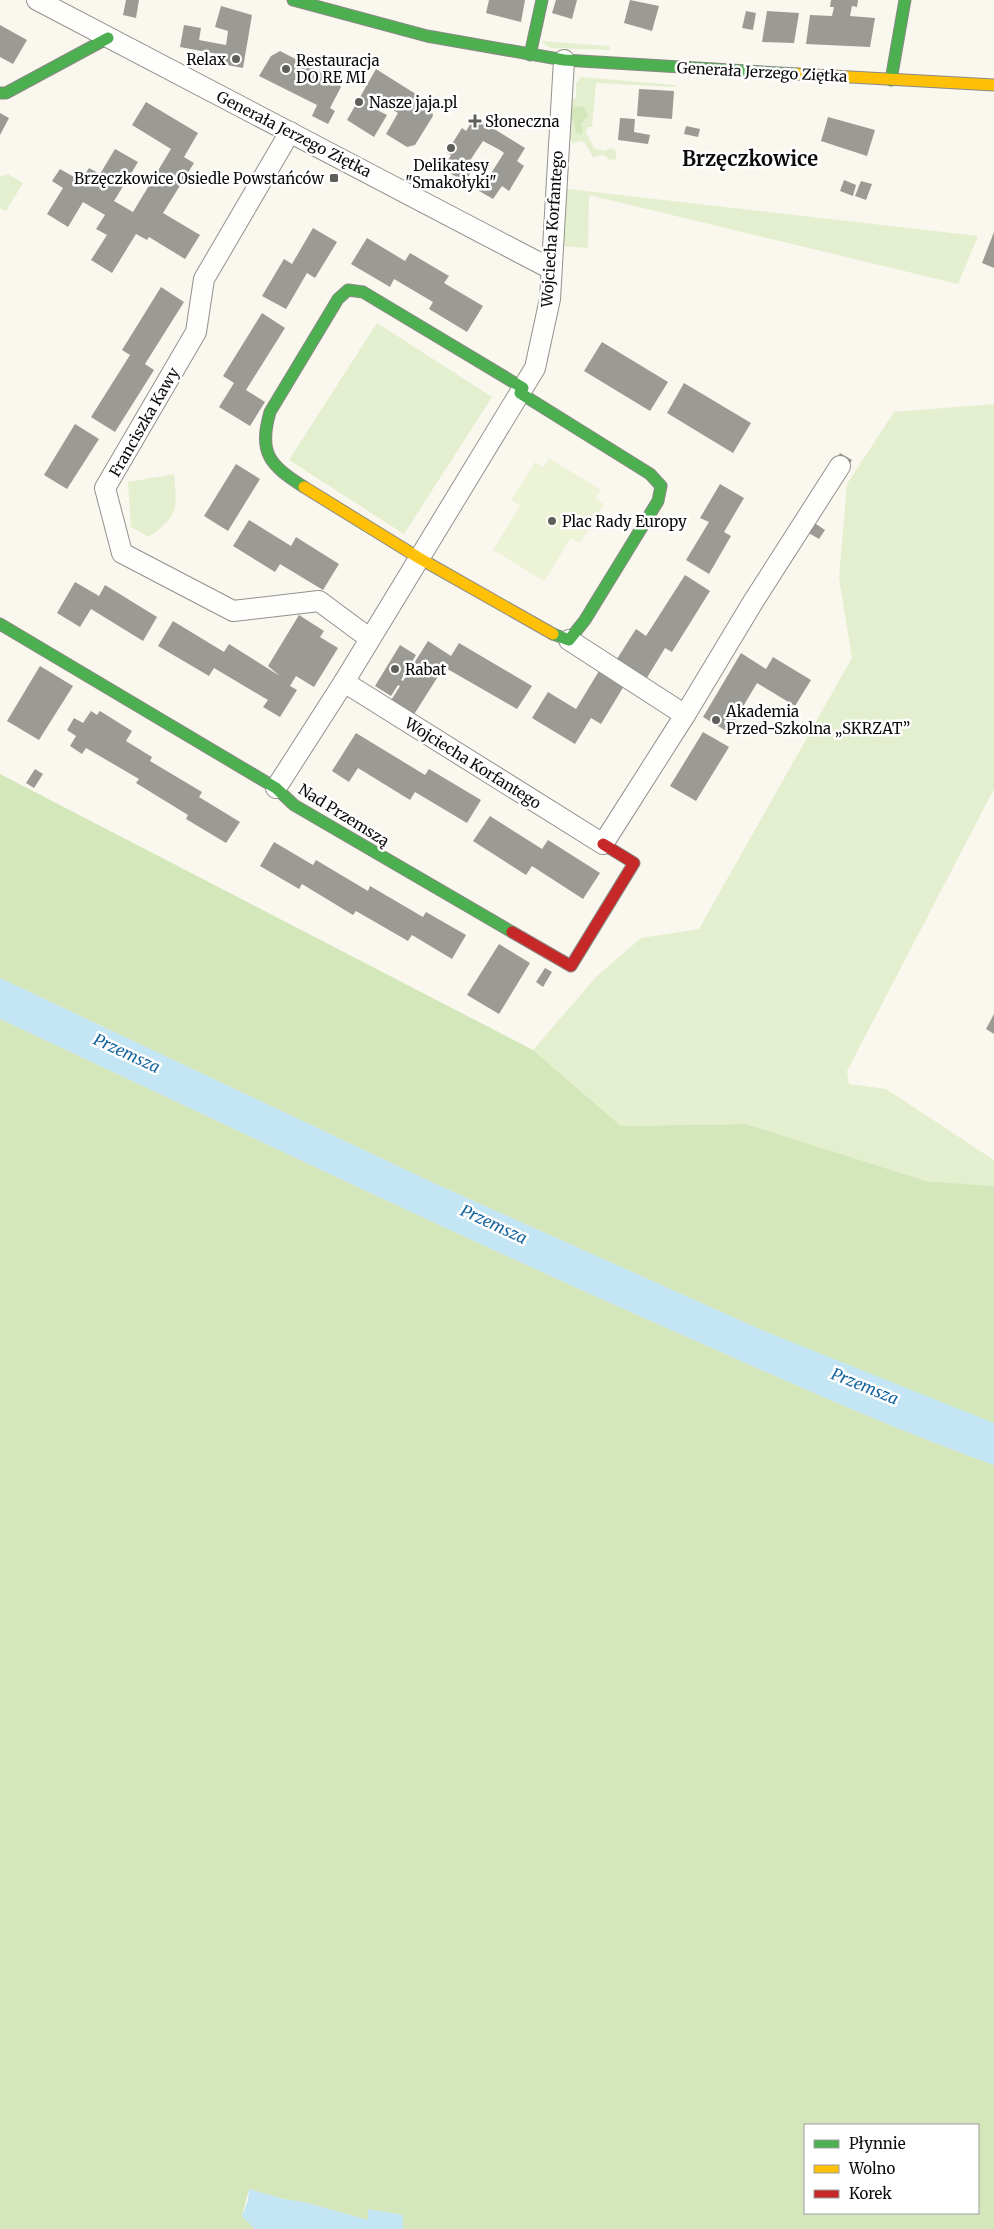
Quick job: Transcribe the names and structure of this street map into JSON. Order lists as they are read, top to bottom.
{
  "streets": {
    "street": [
      "Generała Jerzego Ziętka",
      "Wojciecha Korfantego",
      "Franciszka Kawy",
      "Nad Przemszą"
    ]
  },
  "crossings": [
    ["Generała Jerzego Ziętka", "Wojciecha Korfantego"],
    ["Generała Jerzego Ziętka", "Franciszka Kawy"],
    ["Wojciecha Korfantego", "Franciszka Kawy"],
    ["Wojciecha Korfantego", "Nad Przemszą"]
  ],
  "districts": ["Brzęczkowice"],
  "water": ["Przemsza"],
  "places": {
    "other": [
      "Relax",
      "Restauracja DO RE MI",
      "Nasze jaja.pl",
      "Delikatesy \"Smakołyki\"",
      "Plac Rady Europy",
      "Rabat",
      "Akademia Przed-Szkolna „SKRZAT”"
    ],
    "health": ["Słoneczna"],
    "transit": ["Brzęczkowice Osiedle Powstańców"]
  },
  "legend": ["Płynnie", "Wolno", "Korek"]
}
